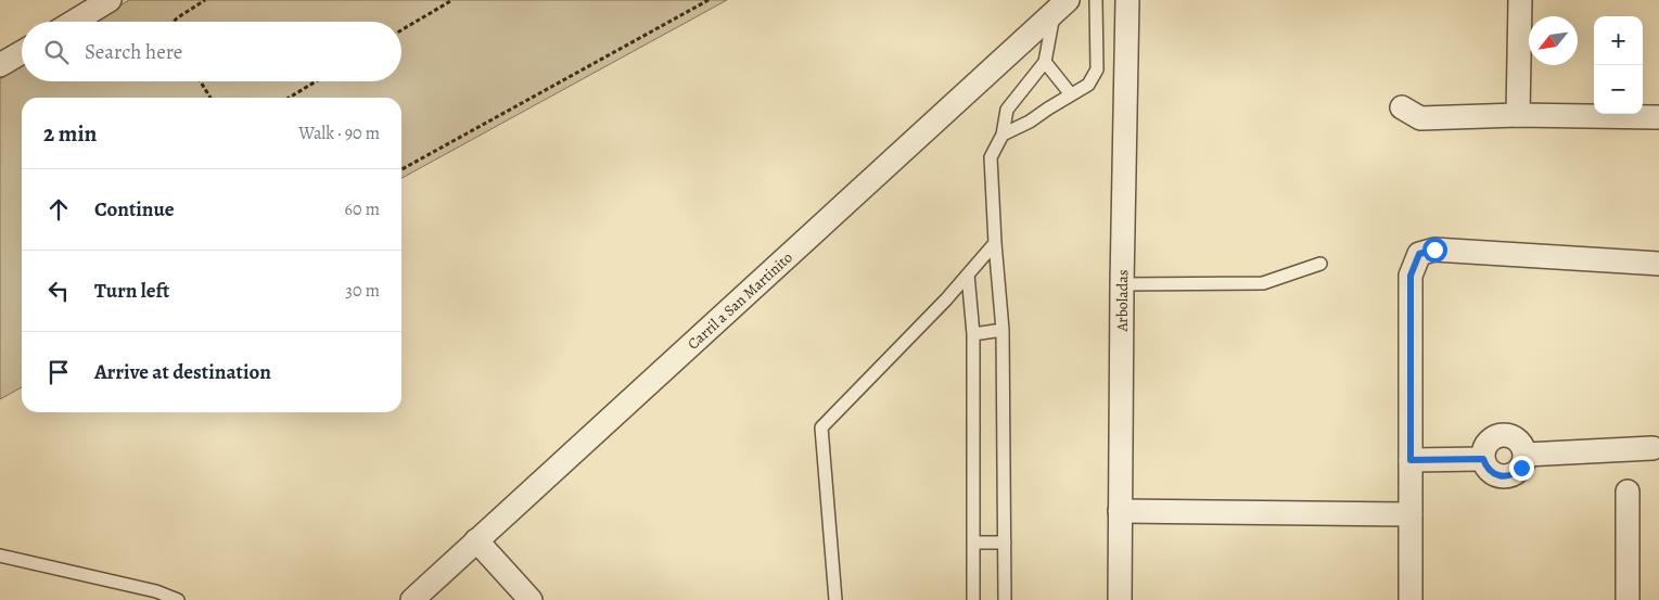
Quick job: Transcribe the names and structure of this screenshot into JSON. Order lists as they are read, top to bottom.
{
  "streets": {
    "street": ["Carril a San Martinito", "Arboladas"]
  },
  "north": "bottom left",
  "page": {
    "map_buttons": ["+", "−"],
    "search": "Search here",
    "heading": ["2 min", "Walk · 90 m"],
    "list": [
      ["Continue", "60 m"],
      ["Turn left", "30 m"],
      "Arrive at destination"
    ]
  }
}
